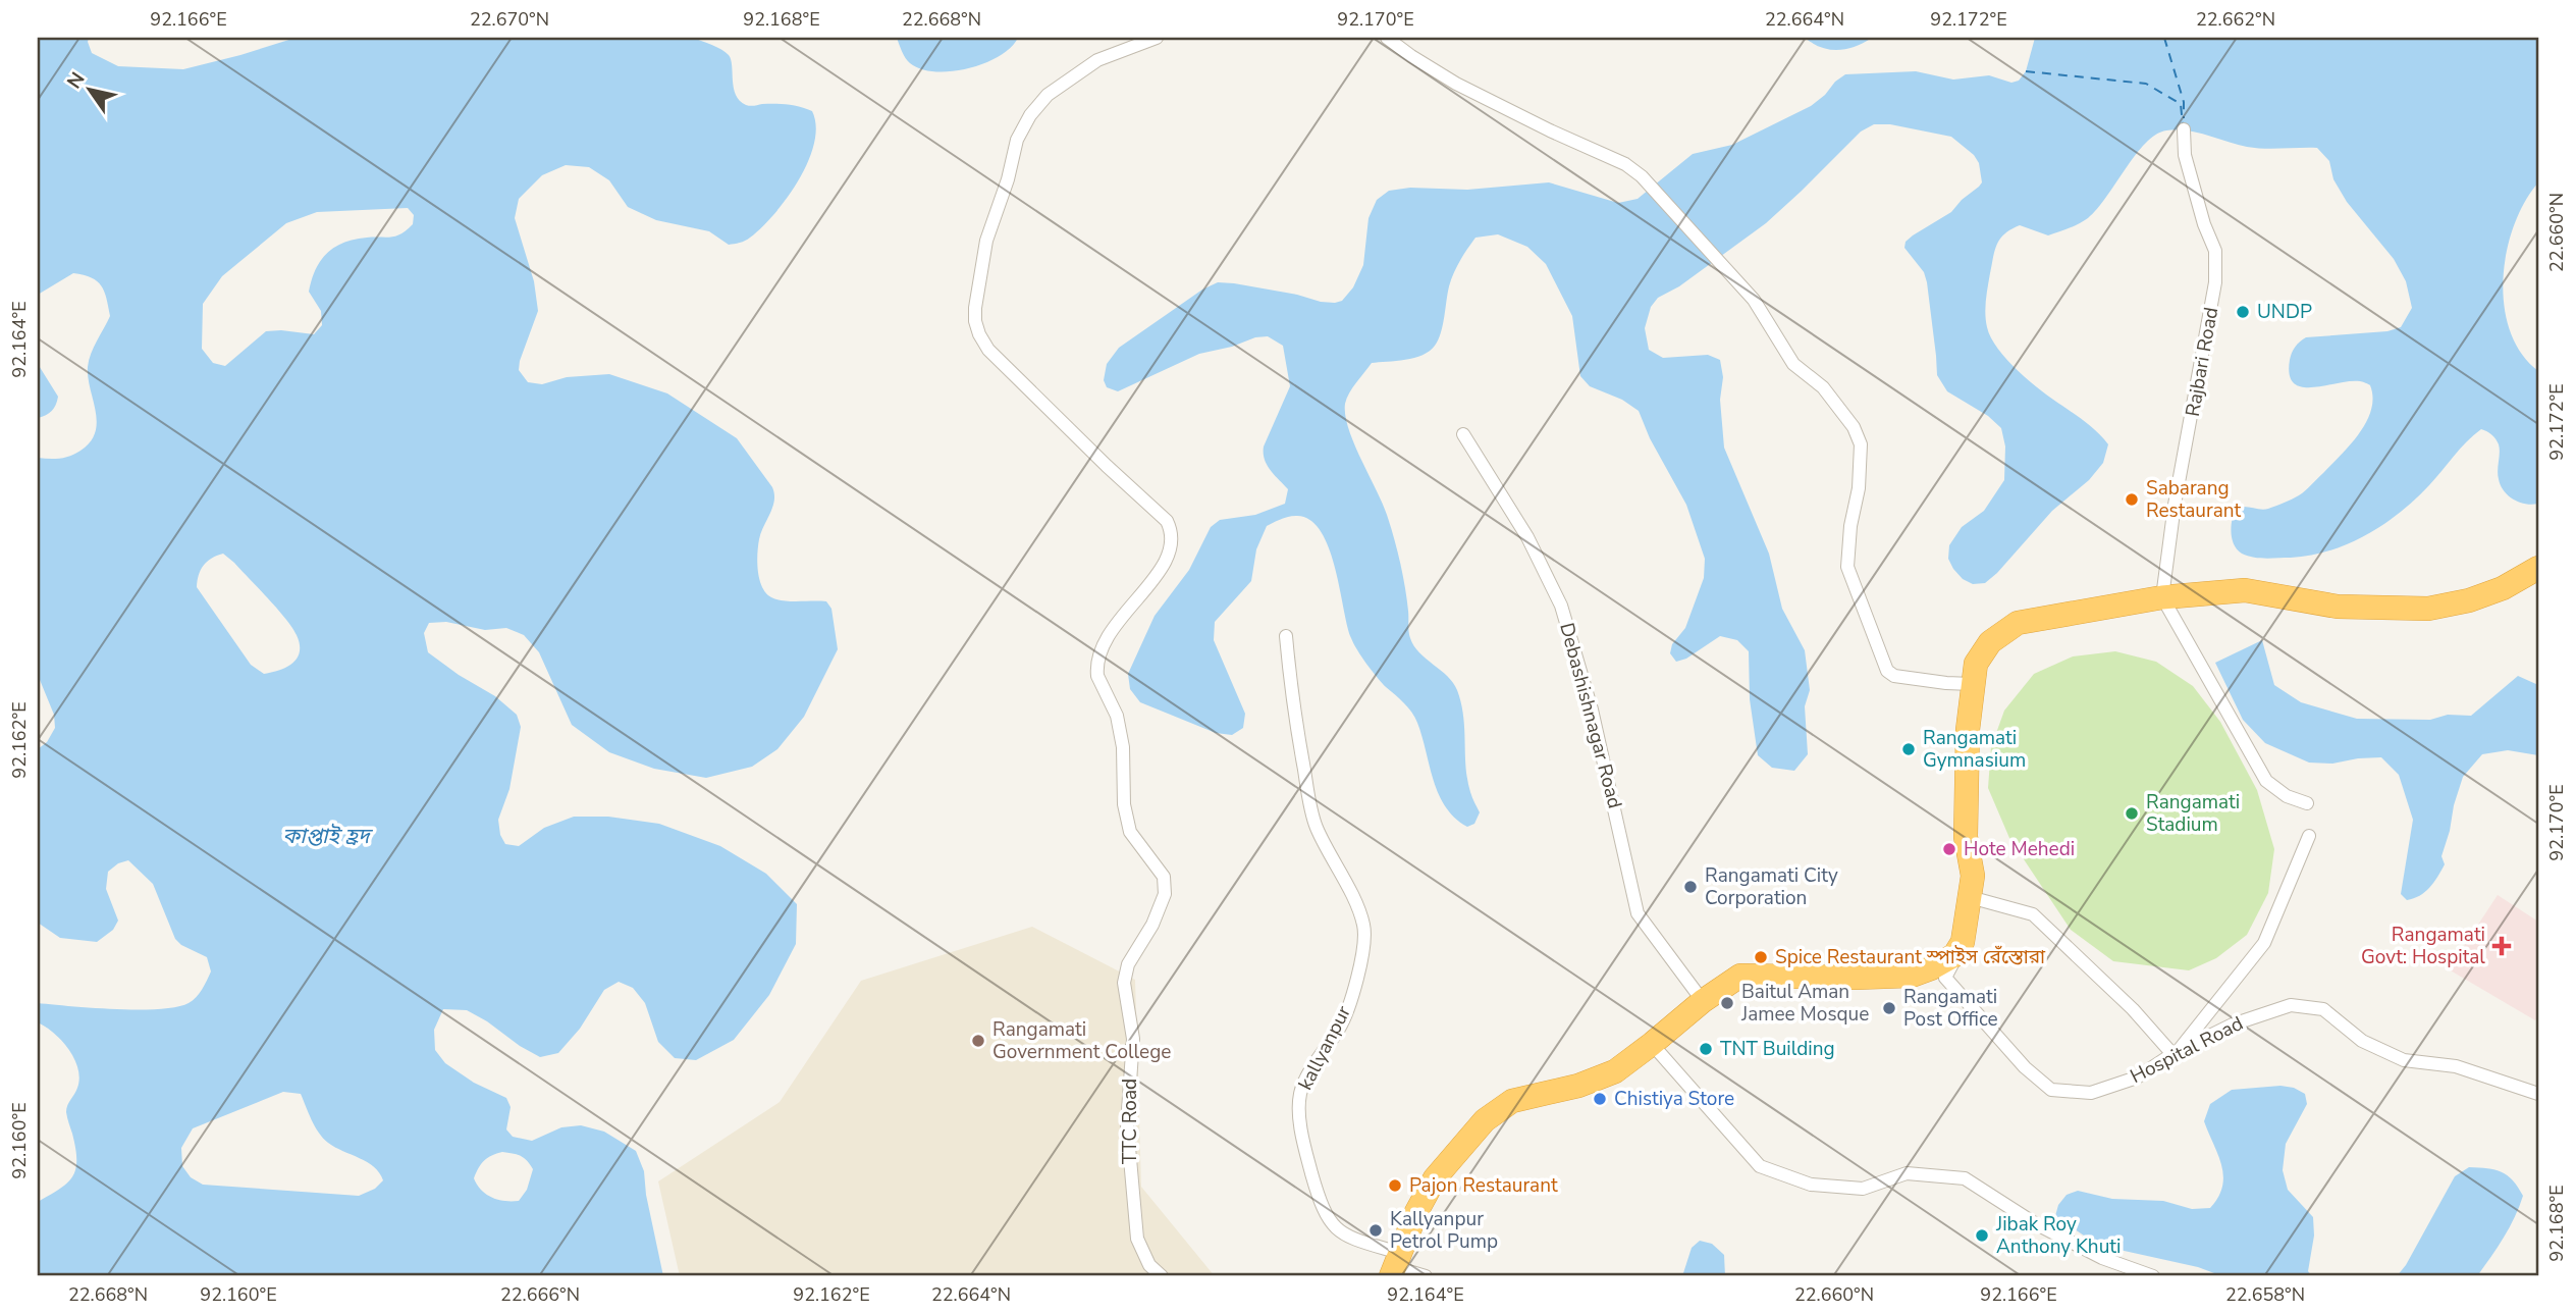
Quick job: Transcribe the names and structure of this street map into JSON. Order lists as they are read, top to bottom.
{
  "streets": {
    "street": [
      "Rajbari Road",
      "Debashishnagar Road",
      "kallyanpur",
      "Hospital Road",
      "TTC Road"
    ]
  },
  "water": ["কাপ্তাই হ্রদ"],
  "places": {
    "other": [
      "UNDP",
      "Sabarang Restaurant",
      "Rangamati Gymnasium",
      "Rangamati Stadium",
      "Hote Mehedi",
      "Rangamati City Corporation",
      "Spice Restaurant স্পাইস রেঁস্তোরা",
      "Baitul Aman Jamee Mosque",
      "Rangamati Post Office",
      "Rangamati Government College",
      "TNT Building",
      "Chistiya Store",
      "Pajon Restaurant",
      "Kallyanpur Petrol Pump",
      "Jibak Roy Anthony Khuti"
    ],
    "health": ["Rangamati Govt: Hospital"]
  },
  "north": "top left",
  "coordinates": [
    "92.166°E",
    "22.670°N",
    "92.168°E",
    "22.668°N",
    "92.170°E",
    "22.664°N",
    "92.172°E",
    "22.662°N",
    "22.660°N",
    "92.164°E",
    "92.162°E",
    "92.160°E",
    "22.666°N",
    "22.658°N"
  ]
}
